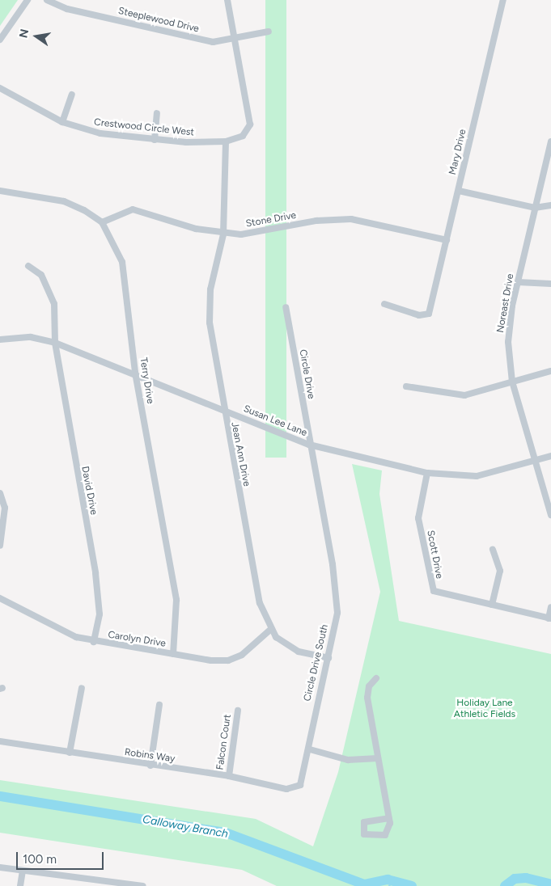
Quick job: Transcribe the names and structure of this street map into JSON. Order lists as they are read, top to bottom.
{
  "streets": {
    "street": [
      "Steeplewood Drive",
      "Crestwood Circle West",
      "Mary Drive",
      "Stone Drive",
      "Noreast Drive",
      "Circle Drive",
      "Terry Drive",
      "Susan Lee Lane",
      "Jean Ann Drive",
      "David Drive",
      "Scott Drive",
      "Carolyn Drive",
      "Circle Drive South",
      "Falcon Court",
      "Robins Way"
    ]
  },
  "crossings": [
    ["Steeplewood Drive", "Crestwood Circle West"],
    ["Crestwood Circle West", "Jean Ann Drive"],
    ["Mary Drive", "Stone Drive"],
    ["Stone Drive", "Terry Drive"],
    ["Stone Drive", "Jean Ann Drive"],
    ["Noreast Drive", "Susan Lee Lane"],
    ["Circle Drive", "Susan Lee Lane"],
    ["Circle Drive", "Circle Drive South"],
    ["Terry Drive", "Susan Lee Lane"],
    ["Terry Drive", "Carolyn Drive"],
    ["Susan Lee Lane", "Jean Ann Drive"],
    ["Susan Lee Lane", "David Drive"],
    ["Susan Lee Lane", "Scott Drive"],
    ["Susan Lee Lane", "Circle Drive South"],
    ["Jean Ann Drive", "Carolyn Drive"],
    ["Jean Ann Drive", "Circle Drive South"],
    ["David Drive", "Carolyn Drive"],
    ["Circle Drive South", "Robins Way"],
    ["Falcon Court", "Robins Way"]
  ],
  "water": ["Calloway Branch"],
  "parks": ["Holiday Lane Athletic Fields"],
  "scale_bar": "100 m",
  "north": "left"
}
